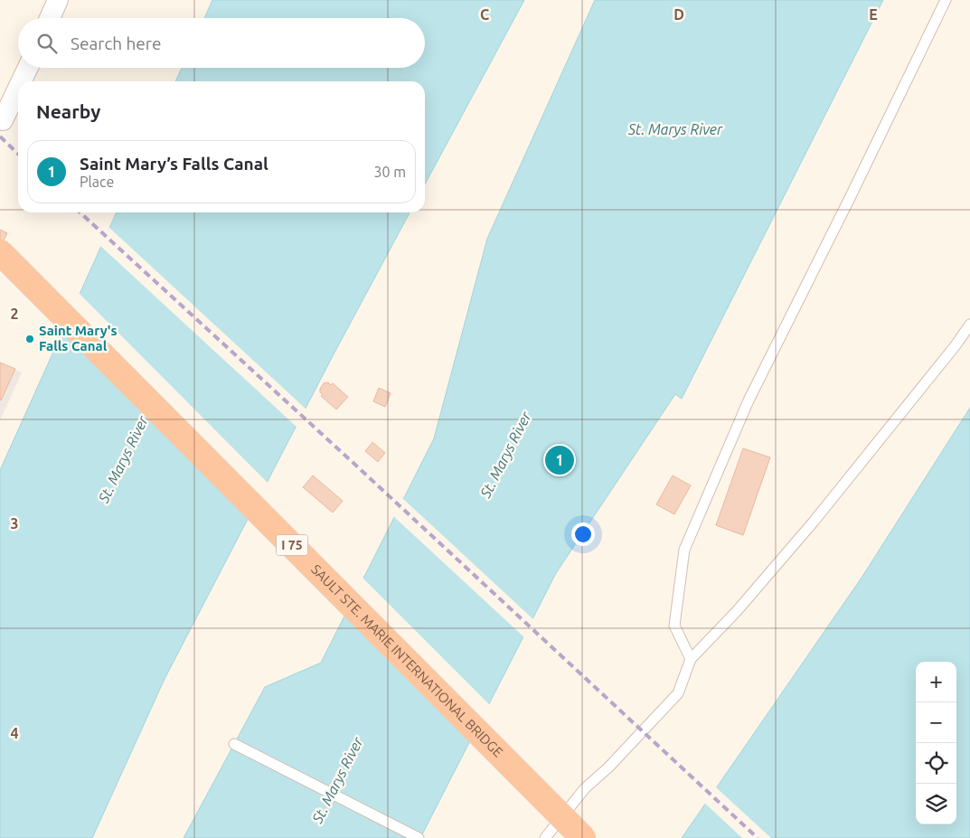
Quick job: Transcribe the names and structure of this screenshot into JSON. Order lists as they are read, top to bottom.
{
  "streets": {
    "highway": ["I 75", "SAULT STE. MARIE INTERNATIONAL BRIDGE"]
  },
  "water": ["St. Marys River"],
  "places": ["Saint Mary's Falls Canal"],
  "page": {
    "search": "Search here",
    "heading": "Nearby",
    "list": [
      {
        "mark": "1",
        "name": "Saint Mary’s Falls Canal",
        "note": "Place",
        "value": "30 m"
      }
    ],
    "pins": "1",
    "map_buttons": ["+", "−"]
  },
  "grid": {
    "columns": ["C", "D", "E"],
    "rows": ["2", "3", "4"]
  }
}
